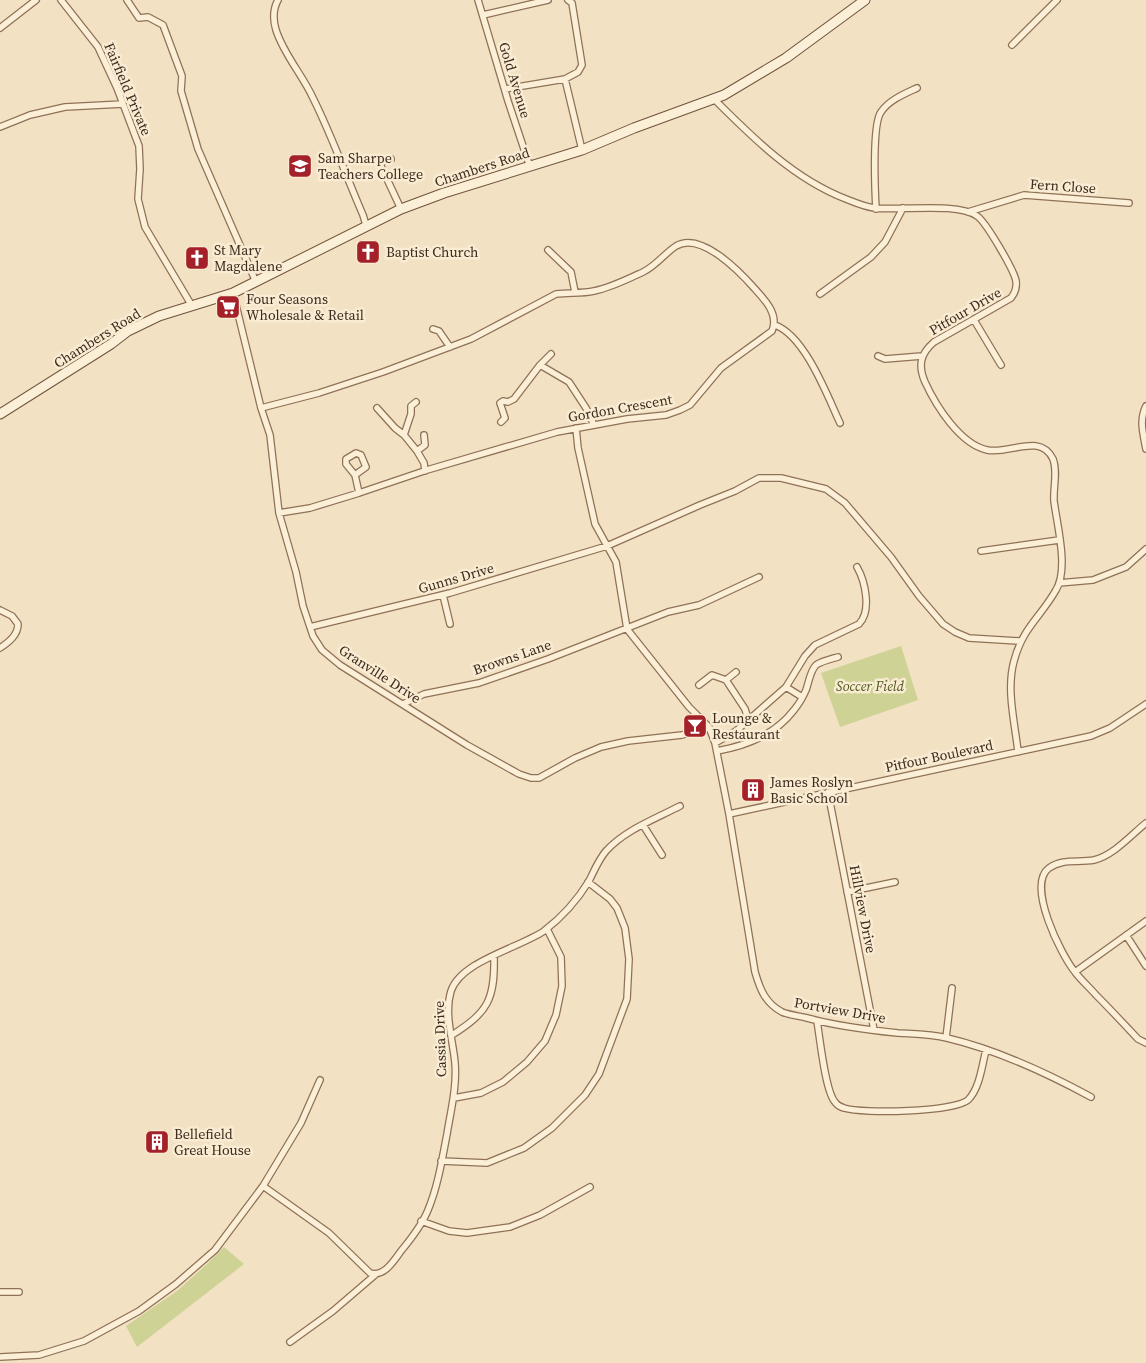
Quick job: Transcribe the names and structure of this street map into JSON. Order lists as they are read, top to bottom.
{
  "streets": {
    "street": [
      "Gold Avenue",
      "Fairfield Private",
      "Chambers Road",
      "Fern Close",
      "Pitfour Drive",
      "Gordon Crescent",
      "Gunns Drive",
      "Browns Lane",
      "Granville Drive",
      "Pitfour Boulevard",
      "Hillview Drive",
      "Portview Drive",
      "Cassia Drive"
    ]
  },
  "crossings": [
    ["Gold Avenue", "Chambers Road"],
    ["Fairfield Private", "Chambers Road"],
    ["Chambers Road", "Granville Drive"],
    ["Fern Close", "Pitfour Drive"],
    ["Gordon Crescent", "Granville Drive"],
    ["Gunns Drive", "Granville Drive"],
    ["Browns Lane", "Granville Drive"],
    ["Granville Drive", "Portview Drive"],
    ["Pitfour Boulevard", "Hillview Drive"],
    ["Pitfour Boulevard", "Portview Drive"],
    ["Hillview Drive", "Portview Drive"]
  ],
  "parks": ["Soccer Field"],
  "places": {
    "school or university": ["Sam Sharpe Teachers College"],
    "church": ["Baptist Church", "St Mary Magdalene"],
    "supermarket": ["Four Seasons Wholesale & Retail"],
    "bar": ["Lounge & Restaurant"],
    "building": ["James Roslyn Basic School", "Bellefield Great House"]
  }
}
